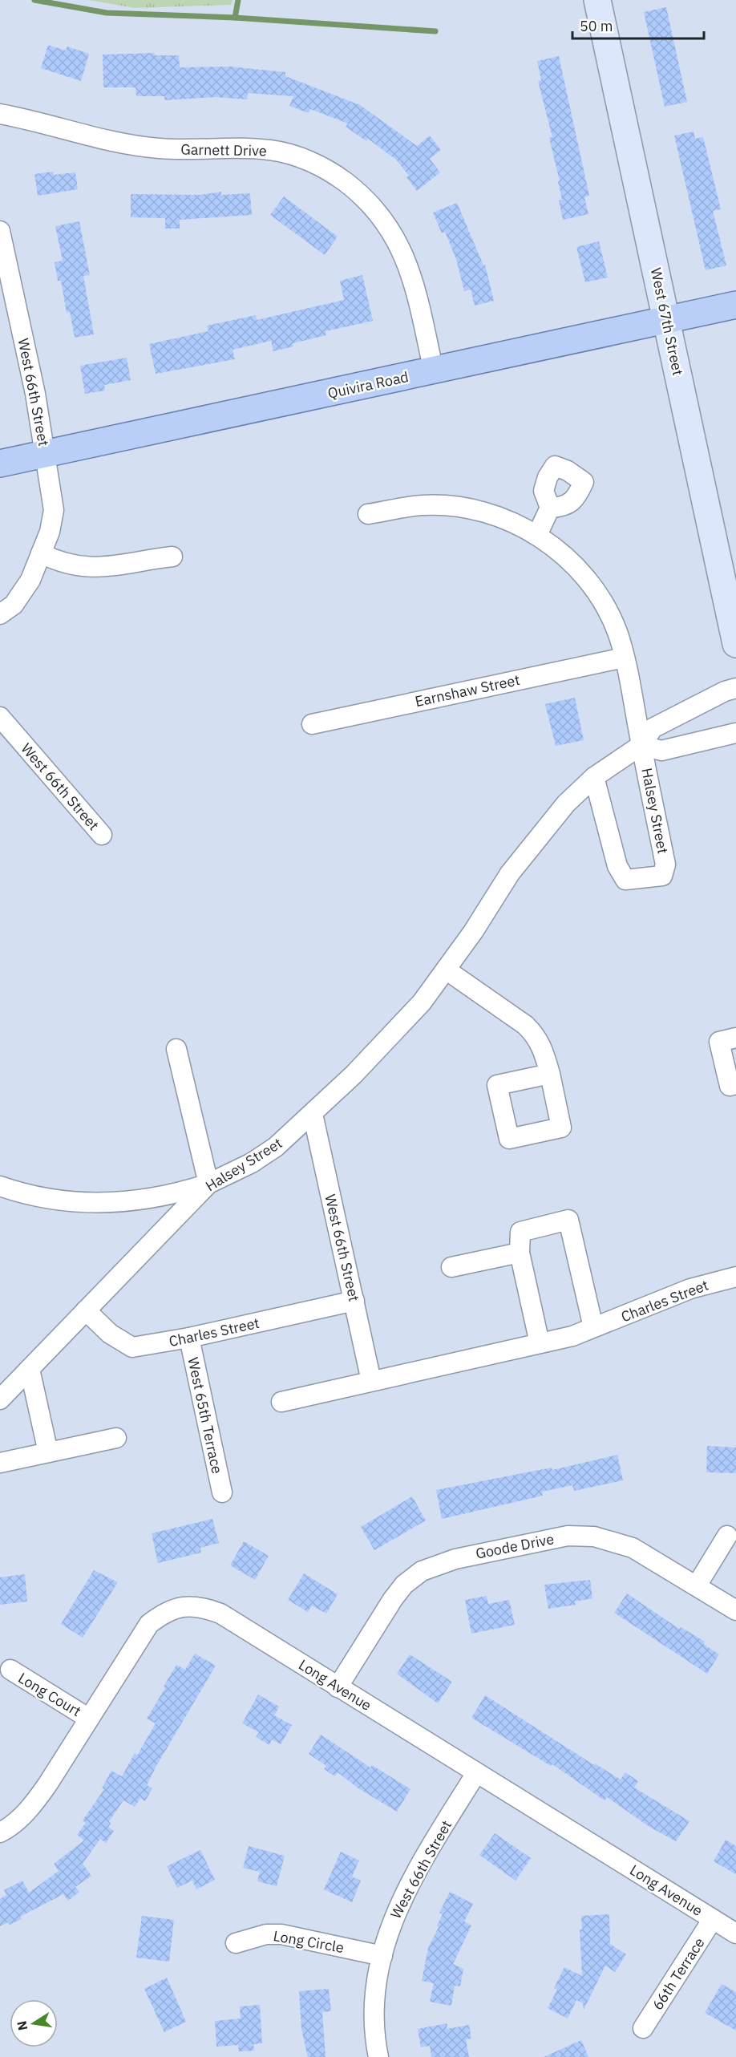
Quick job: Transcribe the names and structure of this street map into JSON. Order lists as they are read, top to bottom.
{
  "streets": {
    "main road": ["Quivira Road"],
    "street": [
      "Garnett Drive",
      "West 67th Street",
      "West 66th Street",
      "Earnshaw Street",
      "Halsey Street",
      "Charles Street",
      "West 65th Terrace",
      "Goode Drive",
      "Long Avenue",
      "Long Court",
      "Long Circle",
      "66th Terrace"
    ]
  },
  "crossings": [
    ["Garnett Drive", "Quivira Road"],
    ["West 67th Street", "Quivira Road"],
    ["Quivira Road", "West 66th Street"],
    ["West 66th Street", "Halsey Street"],
    ["West 66th Street", "Charles Street"],
    ["West 66th Street", "Long Avenue"],
    ["West 66th Street", "Long Circle"],
    ["Halsey Street", "Charles Street"],
    ["Charles Street", "West 65th Terrace"],
    ["Goode Drive", "Long Avenue"],
    ["Long Avenue", "Long Court"],
    ["Long Avenue", "66th Terrace"]
  ],
  "scale_bar": "50 m",
  "north": "left"
}
